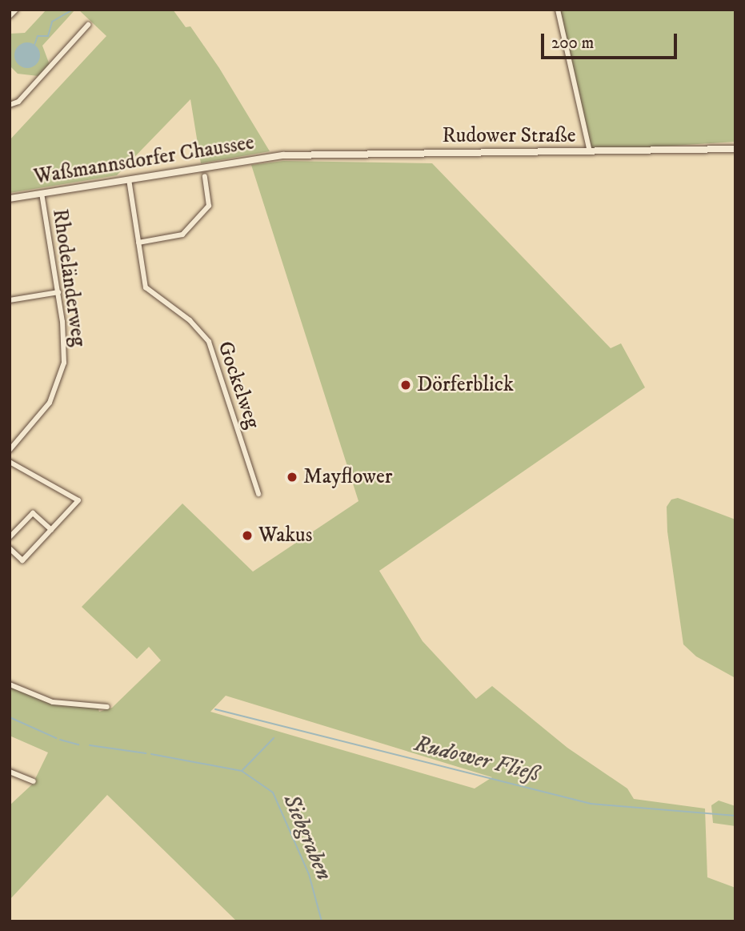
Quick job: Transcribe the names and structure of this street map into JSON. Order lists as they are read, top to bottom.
{
  "streets": {
    "street": [
      "Rudower Straße",
      "Waßmannsdorfer Chaussee",
      "Rhodeländerweg",
      "Gockelweg"
    ]
  },
  "crossings": [
    ["Rudower Straße", "Waßmannsdorfer Chaussee"],
    ["Waßmannsdorfer Chaussee", "Rhodeländerweg"],
    ["Waßmannsdorfer Chaussee", "Gockelweg"]
  ],
  "water": ["Rudower Fließ", "Siebgraben"],
  "places": ["Dörferblick", "Mayflower", "Wakus"],
  "scale_bar": "200 m"
}
